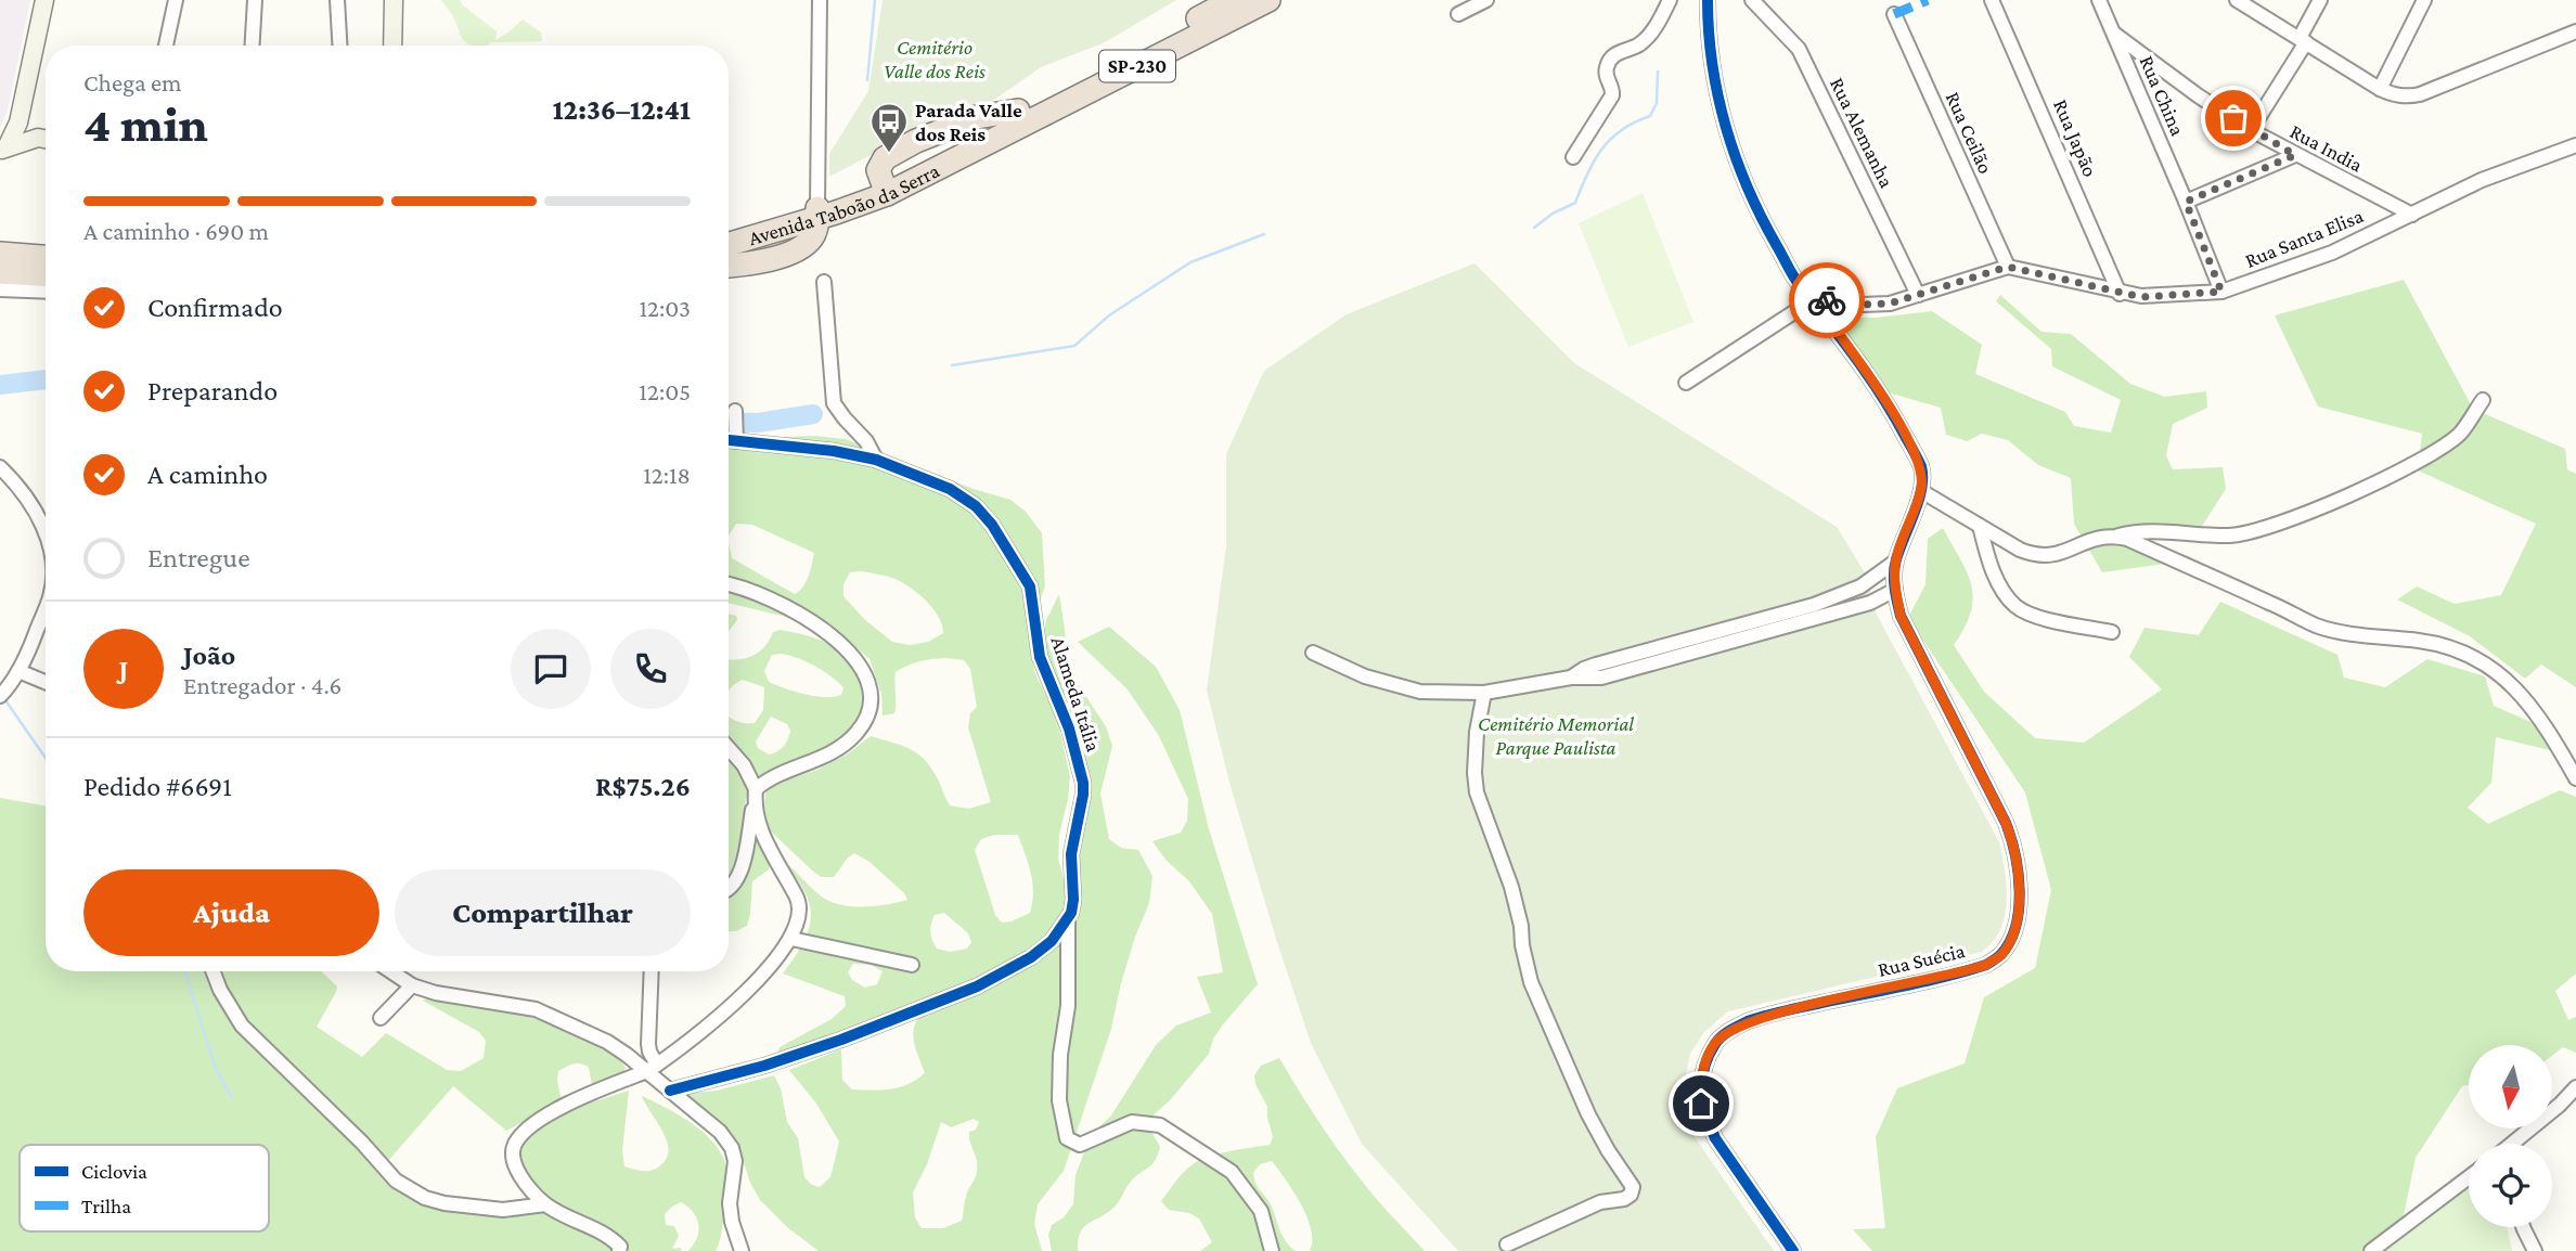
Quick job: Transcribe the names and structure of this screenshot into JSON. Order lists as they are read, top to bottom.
{
  "streets": {
    "highway": ["SP-230", "Avenida Taboão da Serra"],
    "street": [
      "Rua China",
      "Rua Alemanha",
      "Rua Ceilão",
      "Rua Japão",
      "Rua India",
      "Rua Santa Elisa",
      "Alameda Itália",
      "Rua Suécia"
    ]
  },
  "crossings": [
    ["Rua China", "Rua India"],
    ["Rua China", "Rua Santa Elisa"],
    ["Rua Ceilão", "Rua Santa Elisa"],
    ["Rua Japão", "Rua Santa Elisa"],
    ["Rua India", "Rua Santa Elisa"]
  ],
  "parks": ["Cemitério Valle dos Reis", "Cemitério Memorial Parque Paulista"],
  "places": {
    "bus stop": ["Parada Valle dos Reis"]
  },
  "legend": ["Ciclovia", "Trilha"],
  "north": "bottom",
  "page": {
    "heading": ["4 min", "Chega em", "12:36–12:41"],
    "panel": [
      "João",
      "Entregador · 4.6",
      "Pedido #6691",
      "R$75.26"
    ],
    "bar": "A caminho · 690 m",
    "list": [
      ["Confirmado", "12:03"],
      ["Preparando", "12:05"],
      ["A caminho", "12:18"],
      "Entregue"
    ],
    "round": "J",
    "buttons": ["Ajuda", "Compartilhar"]
  }
}
